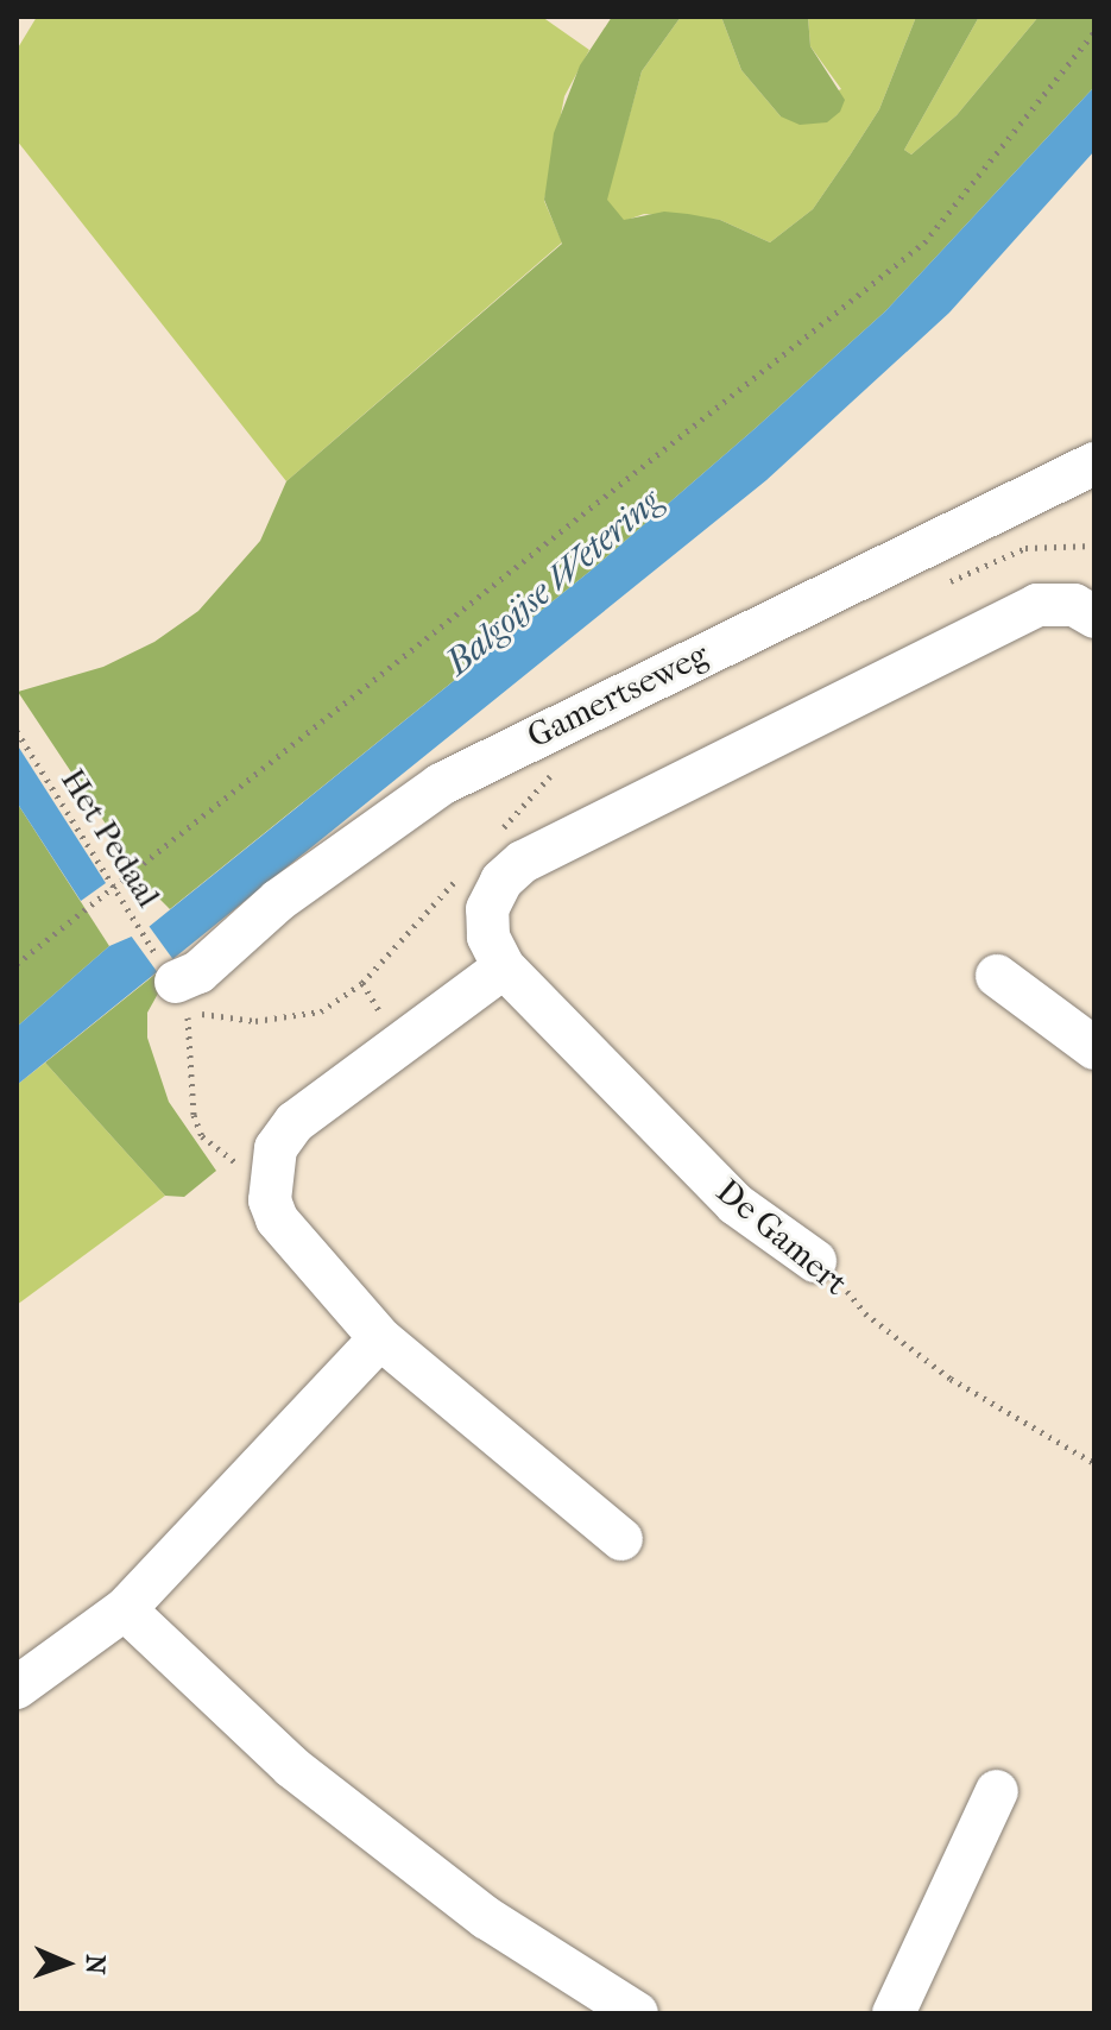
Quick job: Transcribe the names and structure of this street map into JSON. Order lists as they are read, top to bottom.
{
  "streets": {
    "street": ["Gamertseweg", "De Gamert"],
    "path": ["Het Pedaal"]
  },
  "crossings": [
    ["Gamertseweg", "Het Pedaal"]
  ],
  "water": ["Balgoijse Wetering"],
  "north": "right"
}
